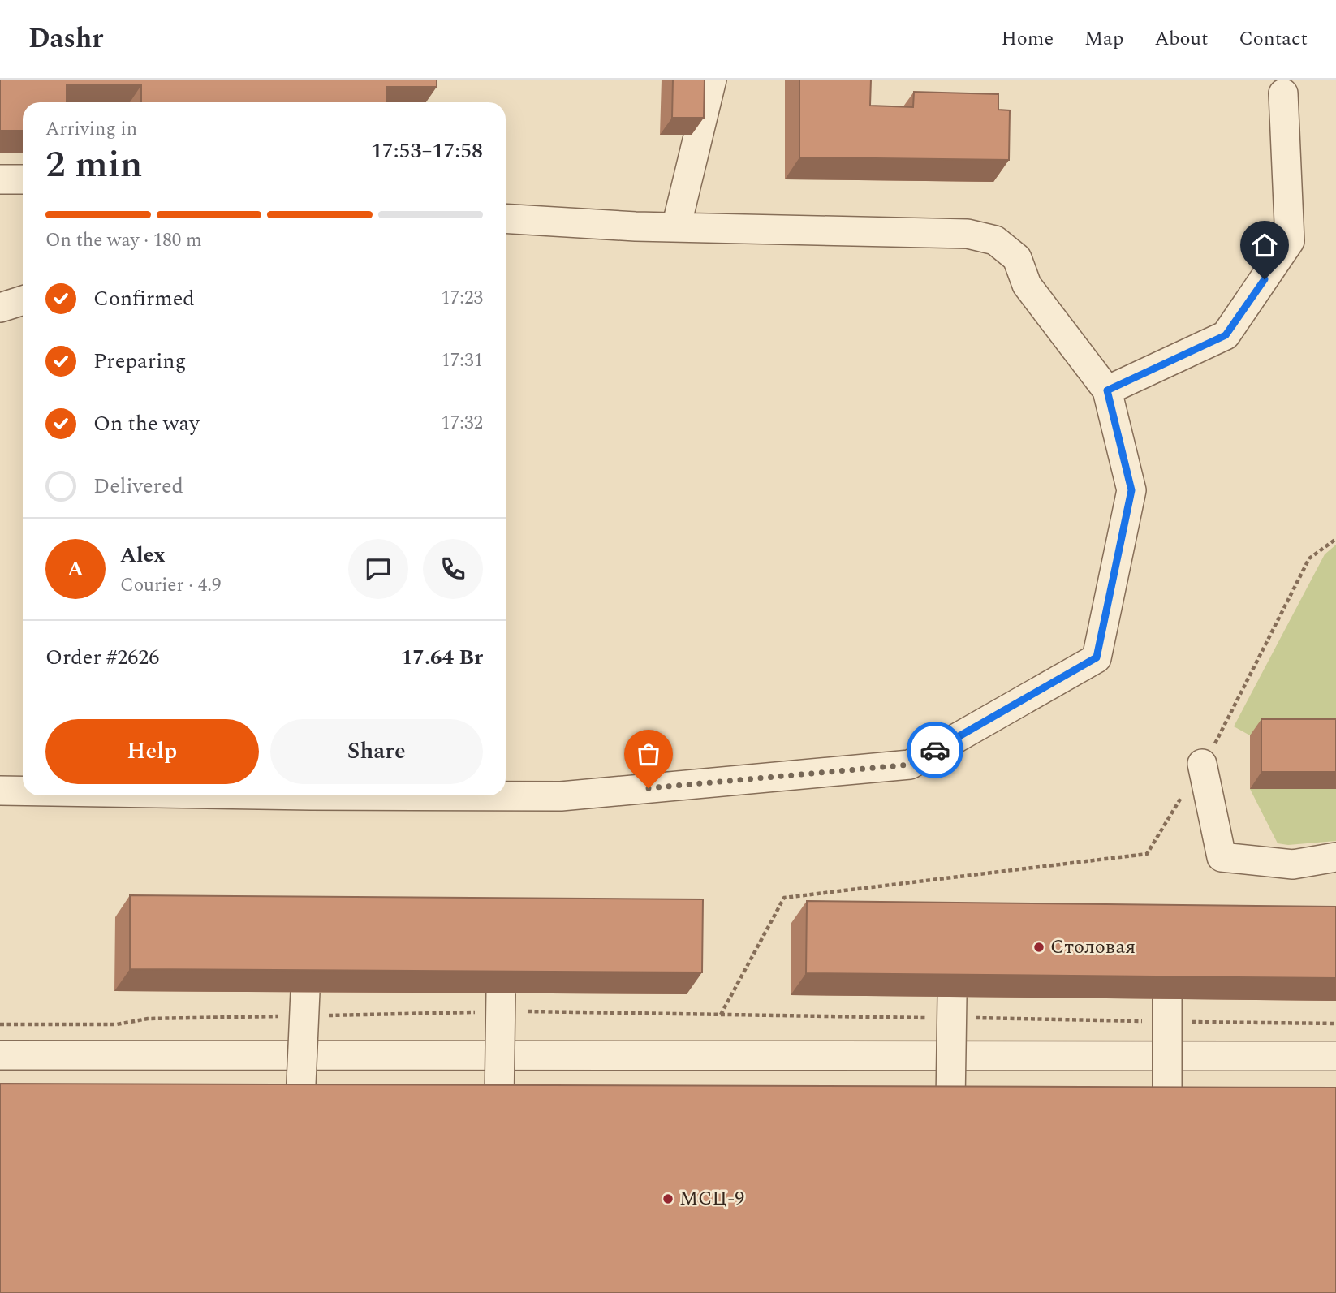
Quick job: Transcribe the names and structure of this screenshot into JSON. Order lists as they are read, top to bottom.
{
  "places": ["Столовая", "МСЦ-9"],
  "page": {
    "header": "Dashr",
    "nav": [
      "Home",
      "Map",
      "About",
      "Contact"
    ],
    "heading": ["2 min", "Arriving in", "17:53–17:58"],
    "panel": [
      "Alex",
      "Courier · 4.9",
      "Order #2626",
      "17.64 Br"
    ],
    "bar": "On the way · 180 m",
    "list": [
      ["Confirmed", "17:23"],
      ["Preparing", "17:31"],
      ["On the way", "17:32"],
      "Delivered"
    ],
    "round": "A",
    "buttons": ["Help", "Share"]
  }
}
